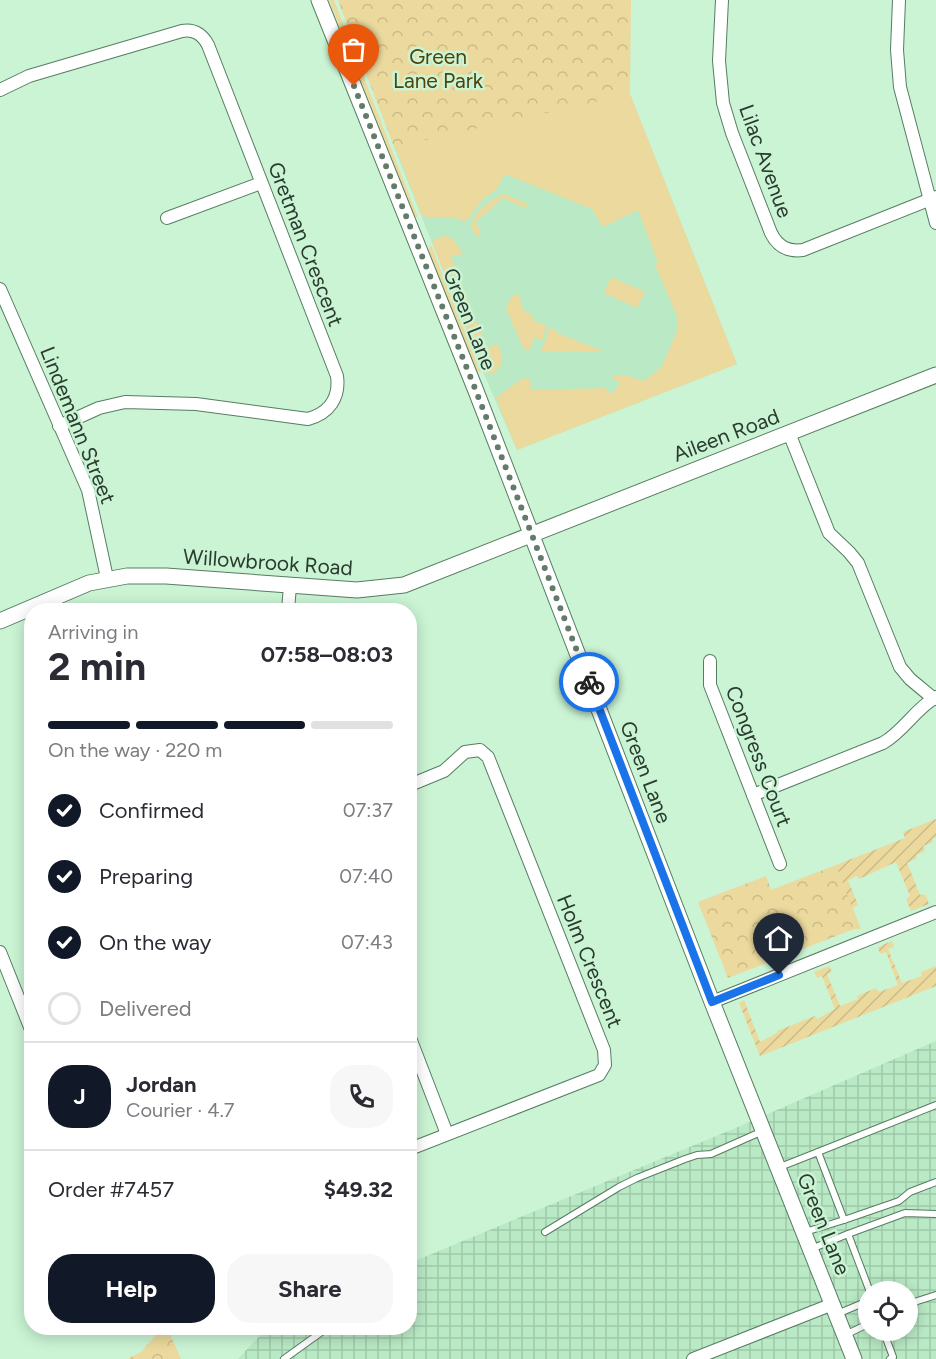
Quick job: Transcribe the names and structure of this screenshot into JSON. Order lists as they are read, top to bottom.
{
  "streets": {
    "street": [
      "Lilac Avenue",
      "Gretman Crescent",
      "Green Lane",
      "Lindemann Street",
      "Aileen Road",
      "Willowbrook Road",
      "Congress Court",
      "Holm Crescent"
    ]
  },
  "crossings": [
    ["Gretman Crescent", "Lindemann Street"],
    ["Green Lane", "Aileen Road"],
    ["Green Lane", "Willowbrook Road"],
    ["Lindemann Street", "Willowbrook Road"],
    ["Aileen Road", "Willowbrook Road"]
  ],
  "parks": ["Green Lane Park"],
  "page": {
    "heading": ["2 min", "Arriving in", "07:58–08:03"],
    "panel": [
      "Jordan",
      "Courier · 4.7",
      "Order #7457",
      "$49.32"
    ],
    "bar": "On the way · 220 m",
    "list": [
      ["Confirmed", "07:37"],
      ["Preparing", "07:40"],
      ["On the way", "07:43"],
      "Delivered"
    ],
    "round": "J",
    "buttons": ["Help", "Share"]
  }
}
